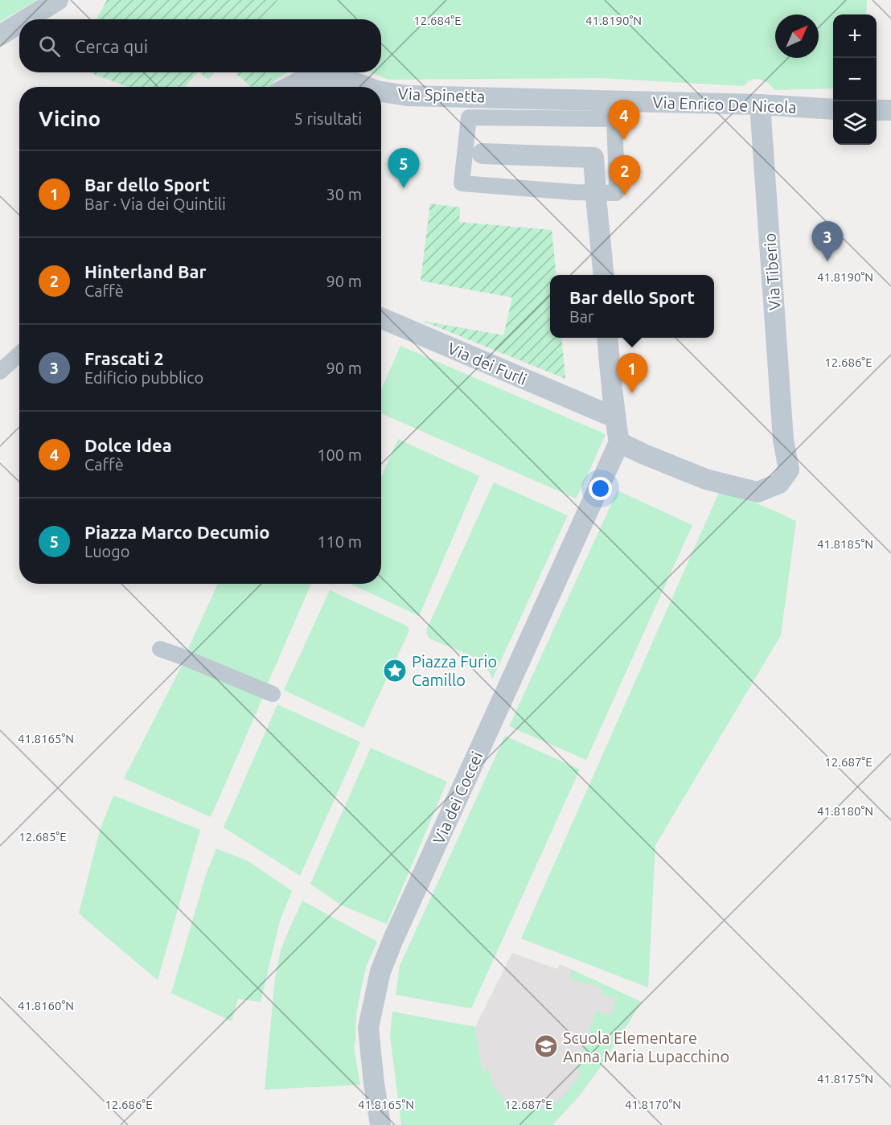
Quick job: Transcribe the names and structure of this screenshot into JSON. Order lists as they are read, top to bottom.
{
  "streets": {
    "street": [
      "Via Spinetta",
      "Via Enrico De Nicola",
      "Via Tiberio",
      "Via dei Furli",
      "Via dei Coccei"
    ]
  },
  "crossings": [
    ["Via Spinetta", "Via Enrico De Nicola"],
    ["Via Enrico De Nicola", "Via Tiberio"],
    ["Via Tiberio", "Via dei Coccei"]
  ],
  "places": {
    "place": ["Piazza Furio Camillo"],
    "school or university": ["Scuola Elementare Anna Maria Lupacchino"]
  },
  "north": "top right",
  "page": {
    "map_buttons": ["+", "−"],
    "search": "Cerca qui",
    "heading": ["Vicino", "5 risultati"],
    "pins": [
      "4",
      "5",
      "2",
      "3",
      "1"
    ],
    "list": [
      {
        "mark": "1",
        "name": "Bar dello Sport",
        "note": "Bar · Via dei Quintili",
        "value": "30 m"
      },
      {
        "mark": "2",
        "name": "Hinterland Bar",
        "note": "Caffè",
        "value": "90 m"
      },
      {
        "mark": "3",
        "name": "Frascati 2",
        "note": "Edificio pubblico",
        "value": "90 m"
      },
      {
        "mark": "4",
        "name": "Dolce Idea",
        "note": "Caffè",
        "value": "100 m"
      },
      {
        "mark": "5",
        "name": "Piazza Marco Decumio",
        "note": "Luogo",
        "value": "110 m"
      }
    ],
    "popup": ["Bar dello Sport", "Bar"]
  },
  "coordinates": [
    "41.8190°N",
    "12.684°E",
    "12.686°E",
    "41.8185°N",
    "41.8165°N",
    "12.687°E",
    "41.8180°N",
    "12.685°E",
    "41.8160°N",
    "41.8175°N",
    "41.8170°N"
  ]
}
